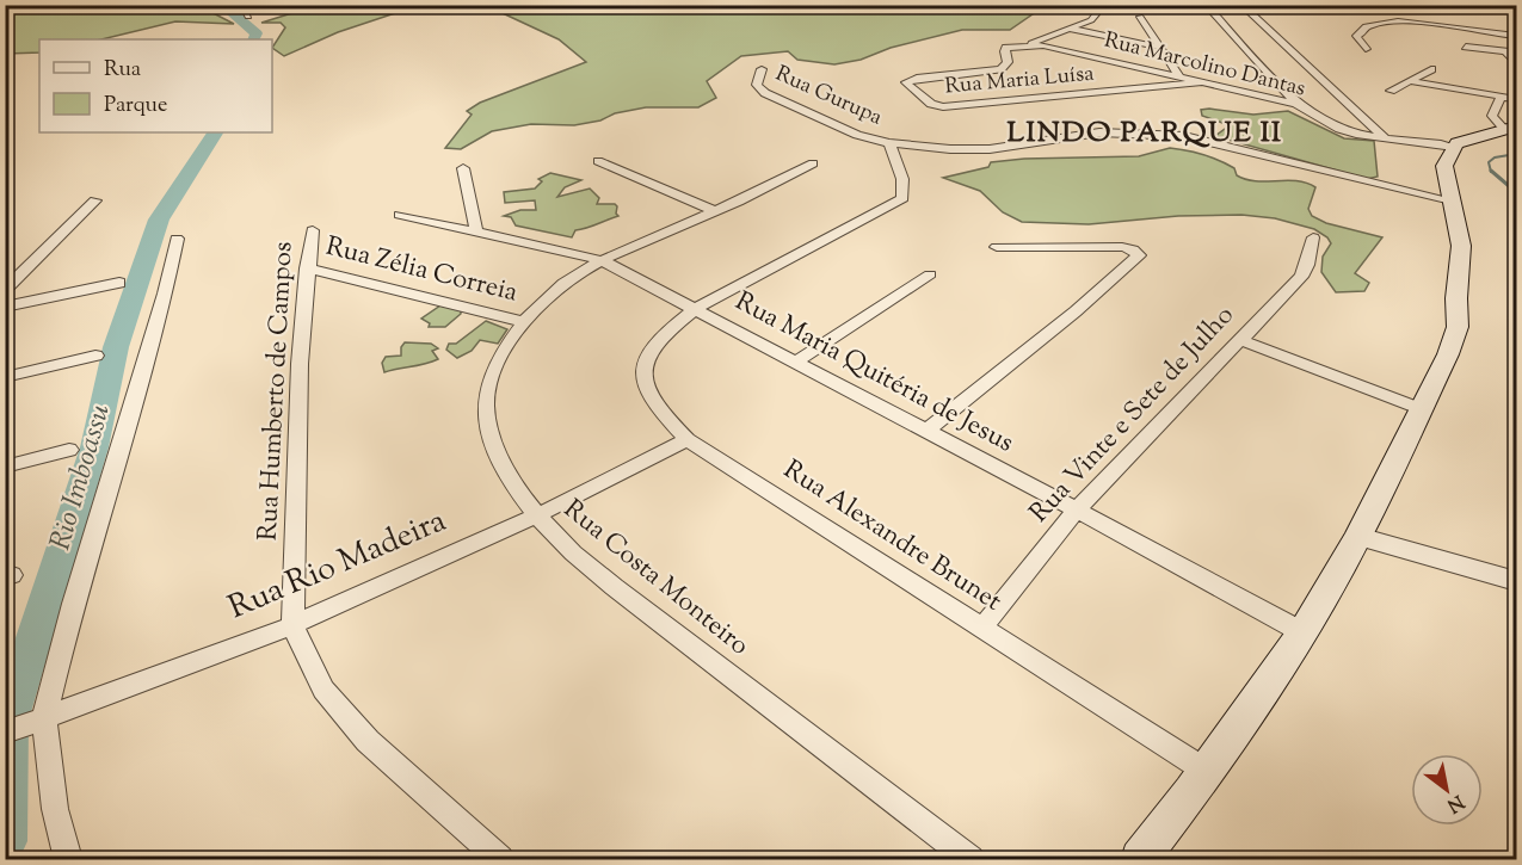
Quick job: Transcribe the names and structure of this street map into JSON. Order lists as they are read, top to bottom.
{
  "streets": {
    "street": [
      "Rua Marcolino Dantas",
      "Rua Maria Luísa",
      "Rua Gurupa",
      "Rua Zélia Correia",
      "Rua Maria Quitéria de Jesus",
      "Rua Humberto de Campos",
      "Rua Vinte e Sete de Julho",
      "Rua Alexandre Brunet",
      "Rua Rio Madeira",
      "Rua Costa Monteiro"
    ]
  },
  "crossings": [
    ["Rua Marcolino Dantas", "Rua Maria Luísa"],
    ["Rua Gurupa", "Rua Alexandre Brunet"],
    ["Rua Zélia Correia", "Rua Humberto de Campos"],
    ["Rua Zélia Correia", "Rua Costa Monteiro"],
    ["Rua Maria Quitéria de Jesus", "Rua Vinte e Sete de Julho"],
    ["Rua Maria Quitéria de Jesus", "Rua Alexandre Brunet"],
    ["Rua Maria Quitéria de Jesus", "Rua Costa Monteiro"],
    ["Rua Humberto de Campos", "Rua Rio Madeira"],
    ["Rua Vinte e Sete de Julho", "Rua Alexandre Brunet"],
    ["Rua Alexandre Brunet", "Rua Rio Madeira"],
    ["Rua Rio Madeira", "Rua Costa Monteiro"]
  ],
  "districts": ["LINDO PARQUE II"],
  "water": ["Rio Imboassu"],
  "legend": ["Rua", "Parque"],
  "north": "bottom right"
}
